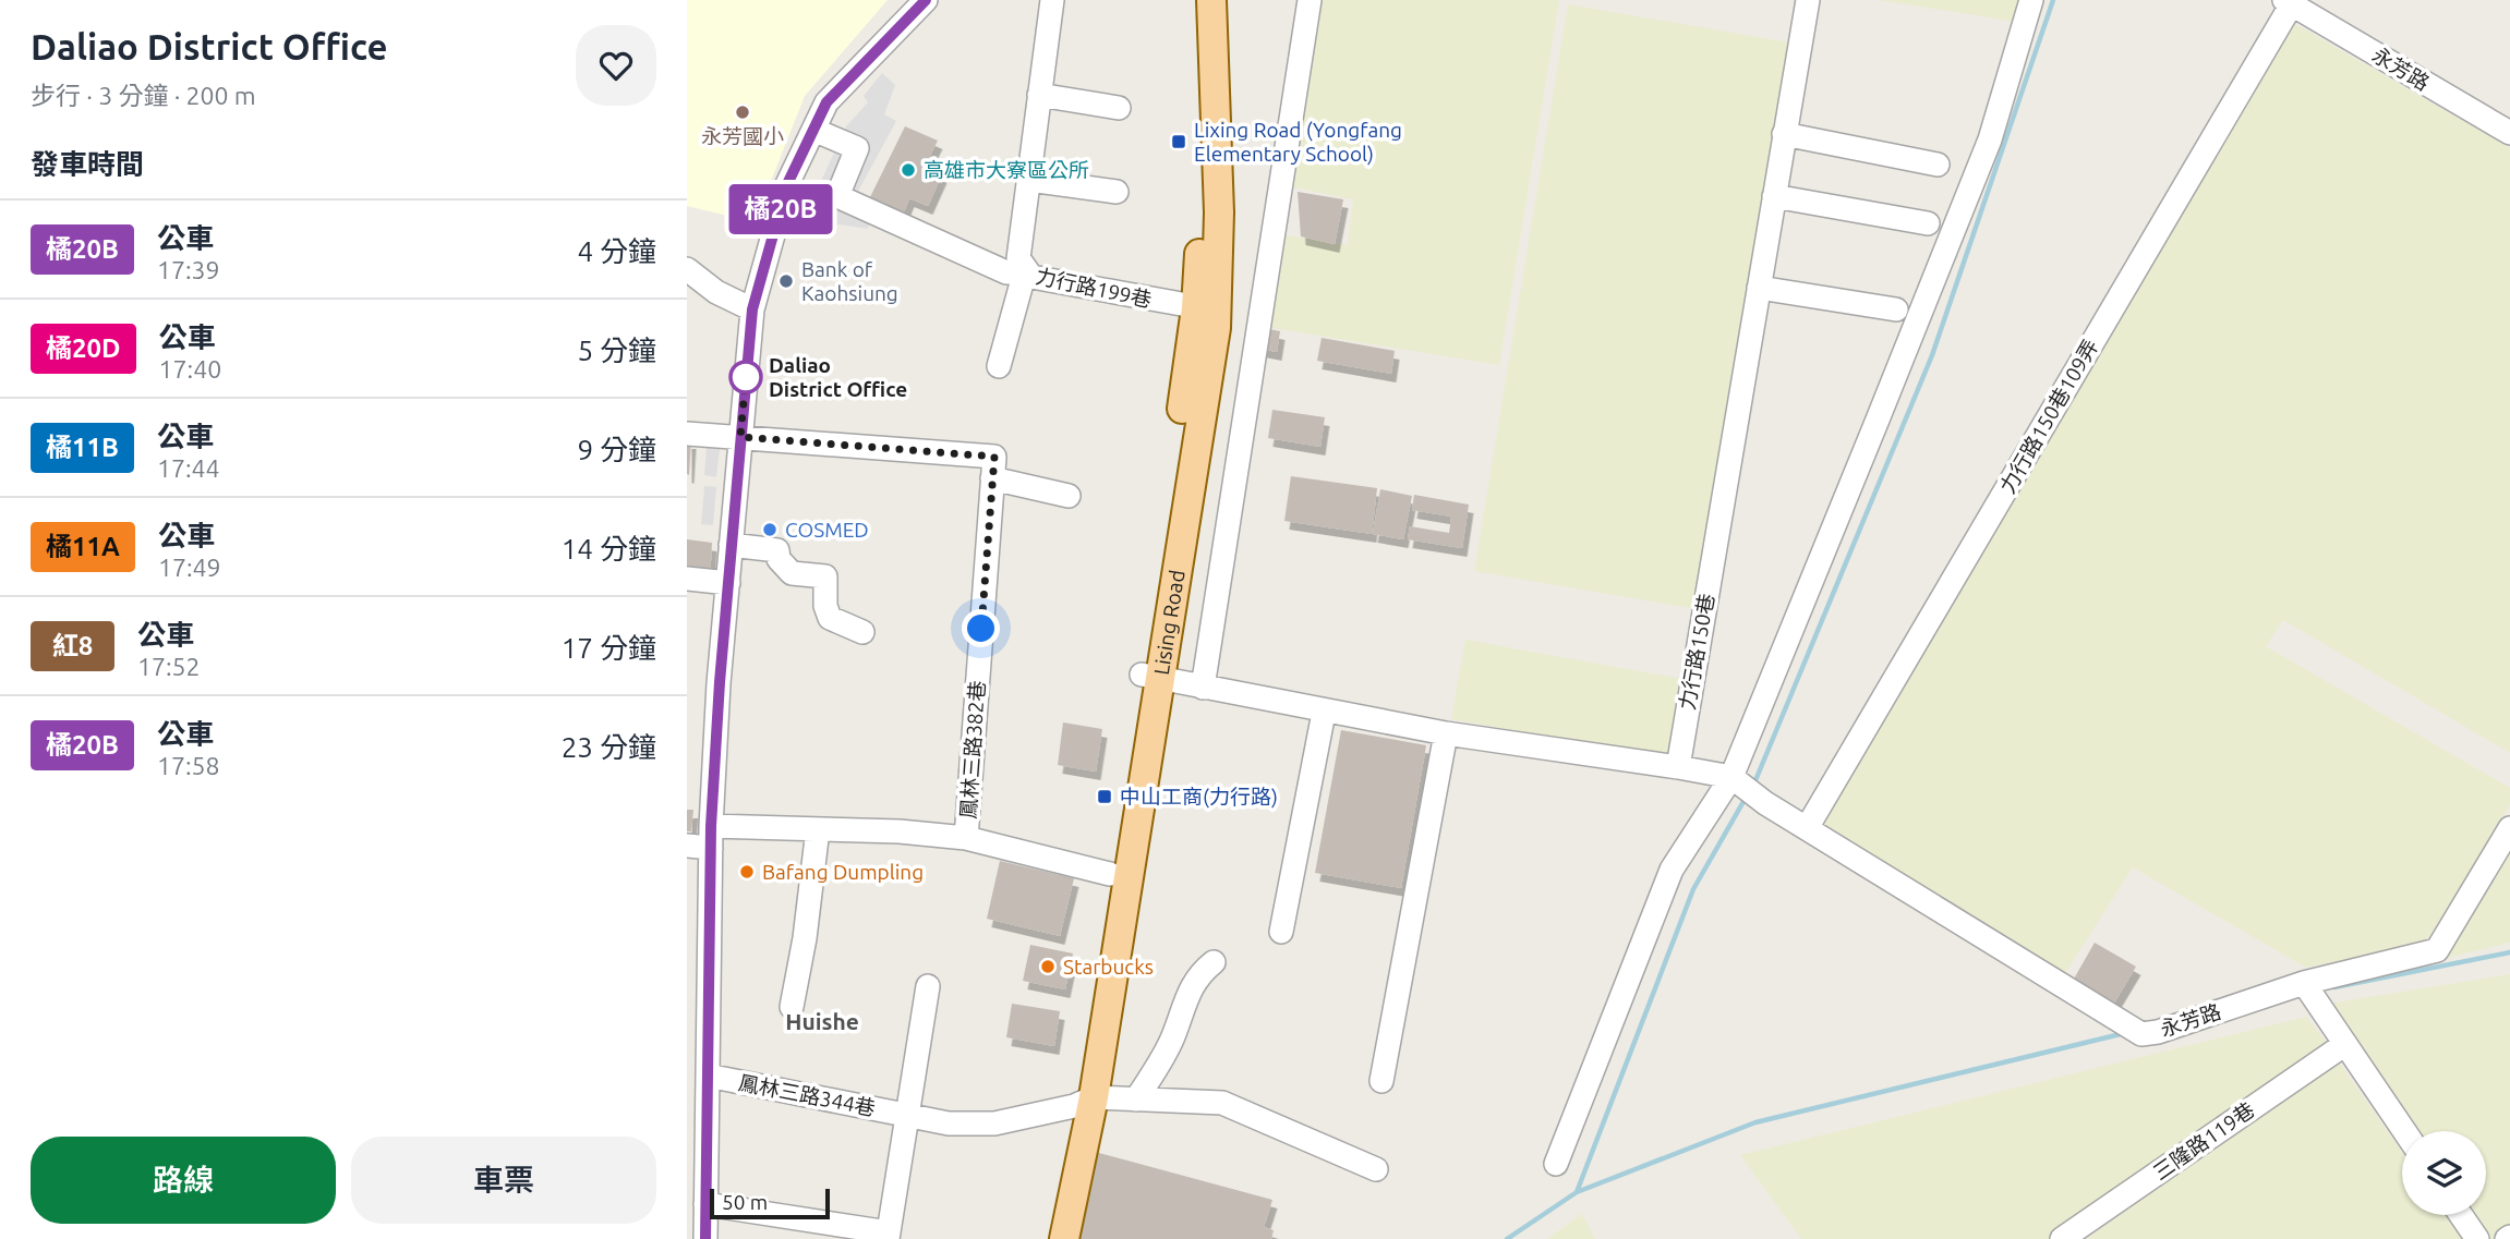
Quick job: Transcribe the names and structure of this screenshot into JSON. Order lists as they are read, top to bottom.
{
  "streets": {
    "main road": ["Lising Road"],
    "street": [
      "永芳路",
      "力行路199巷",
      "力行路150巷109弄",
      "力行路150巷",
      "鳳林三路382巷",
      "鳳林三路344巷",
      "三隆路119巷"
    ]
  },
  "crossings": [
    ["永芳路", "力行路150巷109弄"],
    ["力行路199巷", "Lising Road"],
    ["Lising Road", "鳳林三路382巷"],
    ["Lising Road", "鳳林三路344巷"]
  ],
  "districts": ["Huishe"],
  "places": {
    "other": [
      "永芳國小",
      "高雄市大寮區公所",
      "Bank of Kaohsiung",
      "Daliao District Office",
      "COSMED",
      "Bafang Dumpling",
      "Starbucks"
    ],
    "transit": ["Lixing Road (Yongfang Elementary School)", "中山工商(力行路)"]
  },
  "lines": ["bus line 橘20B"],
  "scale_bar": "50 m",
  "page": {
    "heading": [
      ["Daliao District Office", "步行 · 3 分鐘 · 200 m"],
      "發車時間"
    ],
    "on_map": "橘20B",
    "list": [
      {
        "mark": "橘20B",
        "name": "公車",
        "note": "17:39",
        "value": "4 分鐘"
      },
      {
        "mark": "橘20D",
        "name": "公車",
        "note": "17:40",
        "value": "5 分鐘"
      },
      {
        "mark": "橘11B",
        "name": "公車",
        "note": "17:44",
        "value": "9 分鐘"
      },
      {
        "mark": "橘11A",
        "name": "公車",
        "note": "17:49",
        "value": "14 分鐘"
      },
      {
        "mark": "紅8",
        "name": "公車",
        "note": "17:52",
        "value": "17 分鐘"
      },
      {
        "mark": "橘20B",
        "name": "公車",
        "note": "17:58",
        "value": "23 分鐘"
      }
    ],
    "buttons": ["路線", "車票"],
    "scale": "50 m"
  }
}
